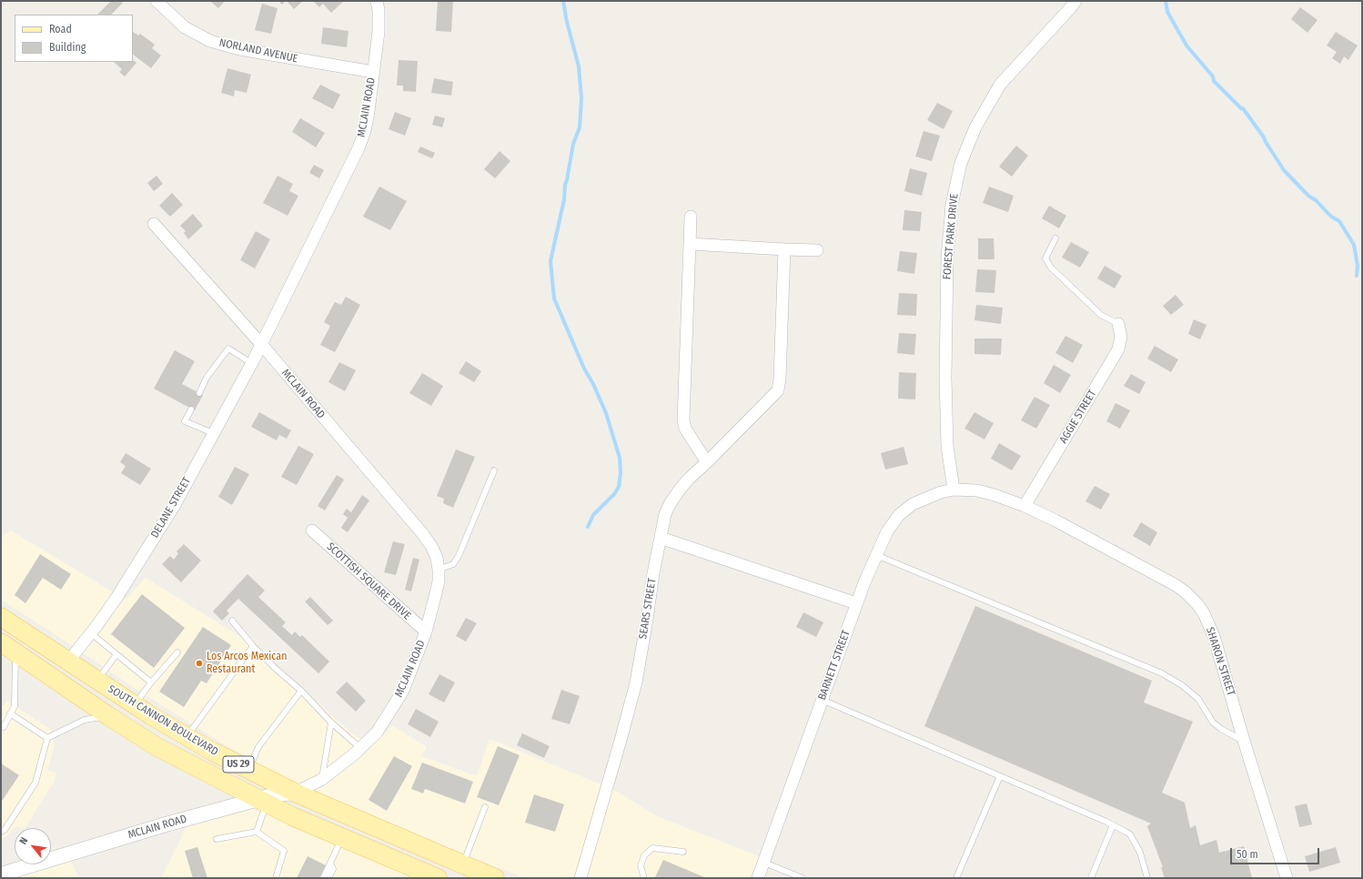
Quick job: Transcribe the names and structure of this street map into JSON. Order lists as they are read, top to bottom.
{
  "streets": {
    "main road": ["SOUTH CANNON BOULEVARD", "US 29"],
    "street": [
      "NORLAND AVENUE",
      "MCLAIN ROAD",
      "FOREST PARK DRIVE",
      "AGGIE STREET",
      "DELANE STREET",
      "SCOTTISH SQUARE DRIVE",
      "SEARS STREET",
      "SHARON STREET",
      "BARNETT STREET"
    ]
  },
  "crossings": [
    ["NORLAND AVENUE", "MCLAIN ROAD"],
    ["MCLAIN ROAD", "DELANE STREET"],
    ["MCLAIN ROAD", "SCOTTISH SQUARE DRIVE"],
    ["MCLAIN ROAD", "SOUTH CANNON BOULEVARD"],
    ["FOREST PARK DRIVE", "SHARON STREET"],
    ["FOREST PARK DRIVE", "BARNETT STREET"],
    ["AGGIE STREET", "SHARON STREET"],
    ["DELANE STREET", "SOUTH CANNON BOULEVARD"],
    ["SHARON STREET", "BARNETT STREET"]
  ],
  "places": ["Los Arcos Mexican Restaurant"],
  "legend": ["Road", "Building"],
  "scale_bar": "50 m",
  "north": "top left"
}
